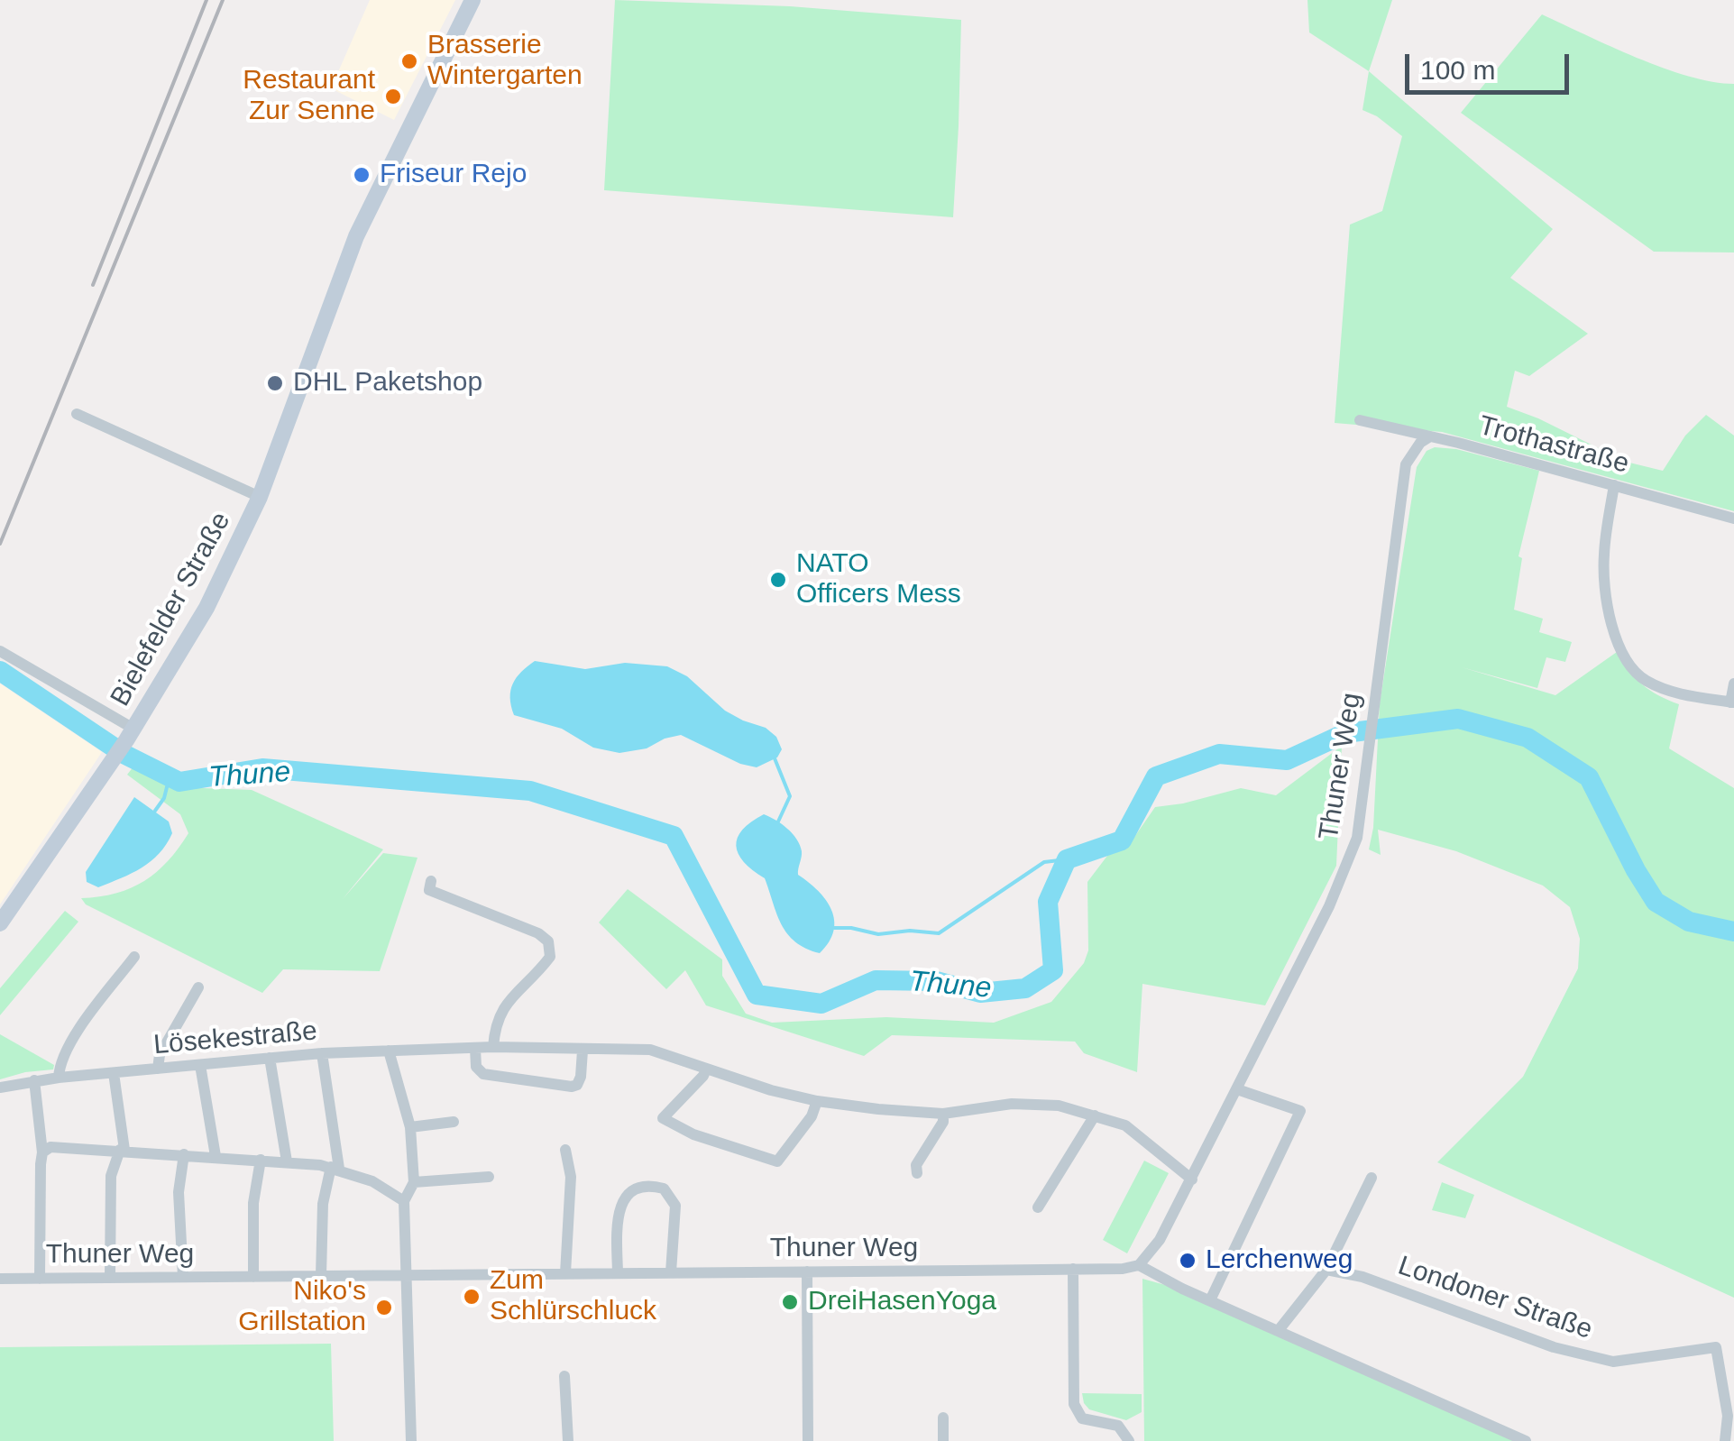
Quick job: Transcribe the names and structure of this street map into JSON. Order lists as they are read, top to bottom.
{
  "streets": {
    "main road": ["Bielefelder Straße"],
    "street": [
      "Trothastraße",
      "Thuner Weg",
      "Lösekestraße",
      "Londoner Straße"
    ]
  },
  "crossings": [
    ["Trothastraße", "Thuner Weg"],
    ["Thuner Weg", "Lösekestraße"]
  ],
  "water": ["Thune"],
  "places": [
    "Brasserie Wintergarten",
    "Restaurant Zur Senne",
    "Friseur Rejo",
    "DHL Paketshop",
    "NATO Officers Mess",
    "Lerchenweg",
    "Zum Schlürschluck",
    "DreiHasenYoga",
    "Niko's Grillstation"
  ],
  "scale_bar": "100 m"
}
